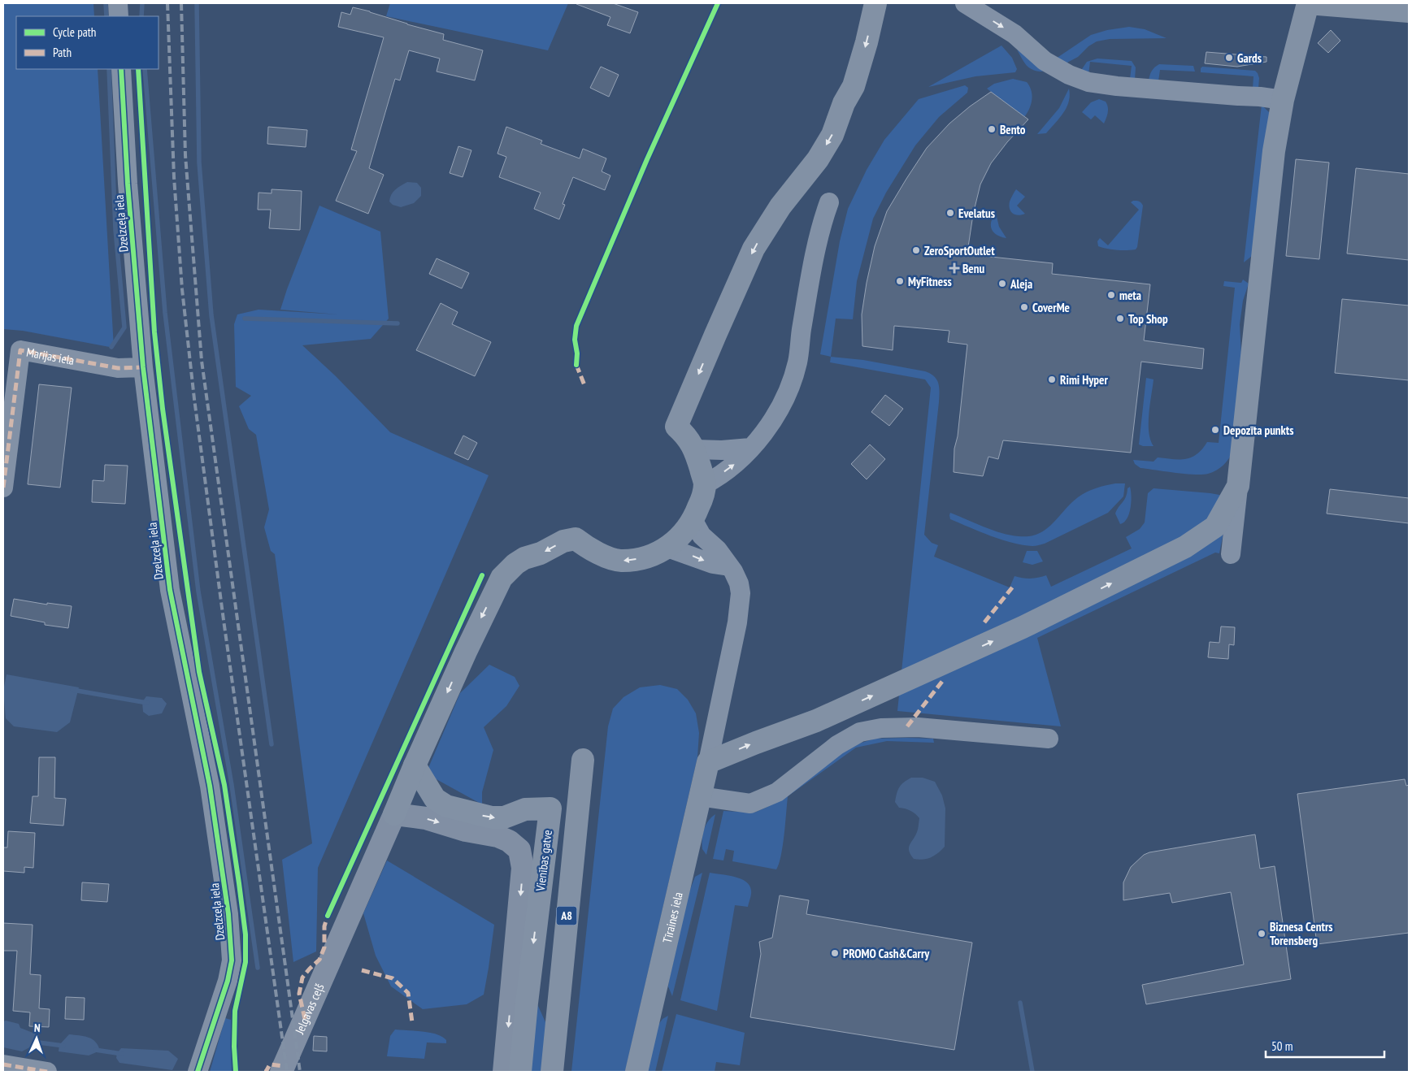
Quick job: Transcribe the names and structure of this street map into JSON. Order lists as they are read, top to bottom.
{
  "streets": {
    "highway": ["Vienības gatve", "A8", "Tīraines iela"],
    "main road": ["Jelgavas ceļš"],
    "street": ["Dzelzceļa iela", "Marijas iela"]
  },
  "crossings": [
    ["Dzelzceļa iela", "Marijas iela"],
    ["Vienības gatve", "Jelgavas ceļš"]
  ],
  "places": {
    "other": [
      "Gards",
      "Bento",
      "Evelatus",
      "ZeroSportOutlet",
      "MyFitness",
      "Aleja",
      "meta",
      "CoverMe",
      "Top Shop",
      "Rimi Hyper",
      "Depozīta punkts",
      "Biznesa Centrs Torensberg",
      "PROMO Cash&Carry"
    ],
    "health": ["Benu"]
  },
  "legend": ["Cycle path", "Path"],
  "scale_bar": "50 m",
  "north": "top"
}
